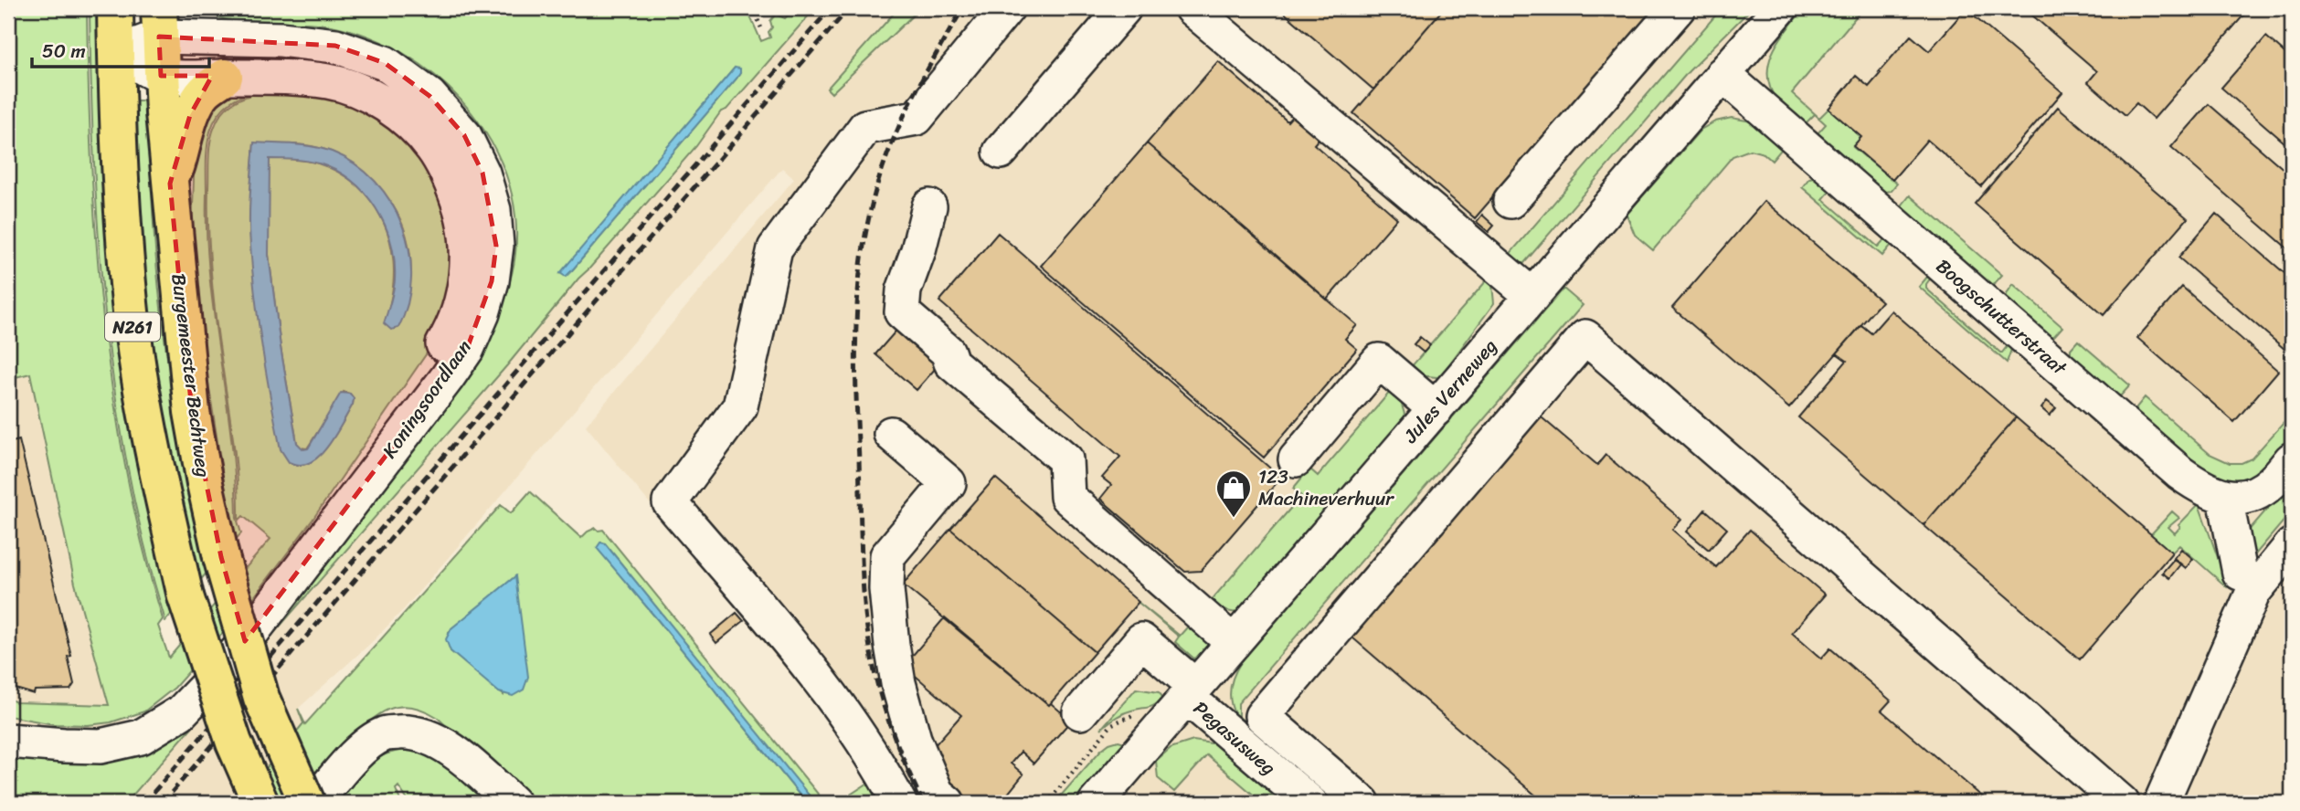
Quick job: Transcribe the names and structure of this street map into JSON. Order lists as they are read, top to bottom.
{
  "streets": {
    "main road": ["N261", "Burgemeester Bechtweg"],
    "street": [
      "Boogschutterstraat",
      "Jules Verneweg",
      "Koningsoordlaan",
      "Pegasusweg"
    ]
  },
  "crossings": [
    ["Boogschutterstraat", "Jules Verneweg"],
    ["N261", "Koningsoordlaan"],
    ["Burgemeester Bechtweg", "Koningsoordlaan"],
    ["Jules Verneweg", "Pegasusweg"]
  ],
  "places": {
    "shop": ["123 Machineverhuur"]
  },
  "scale_bar": "50 m"
}
